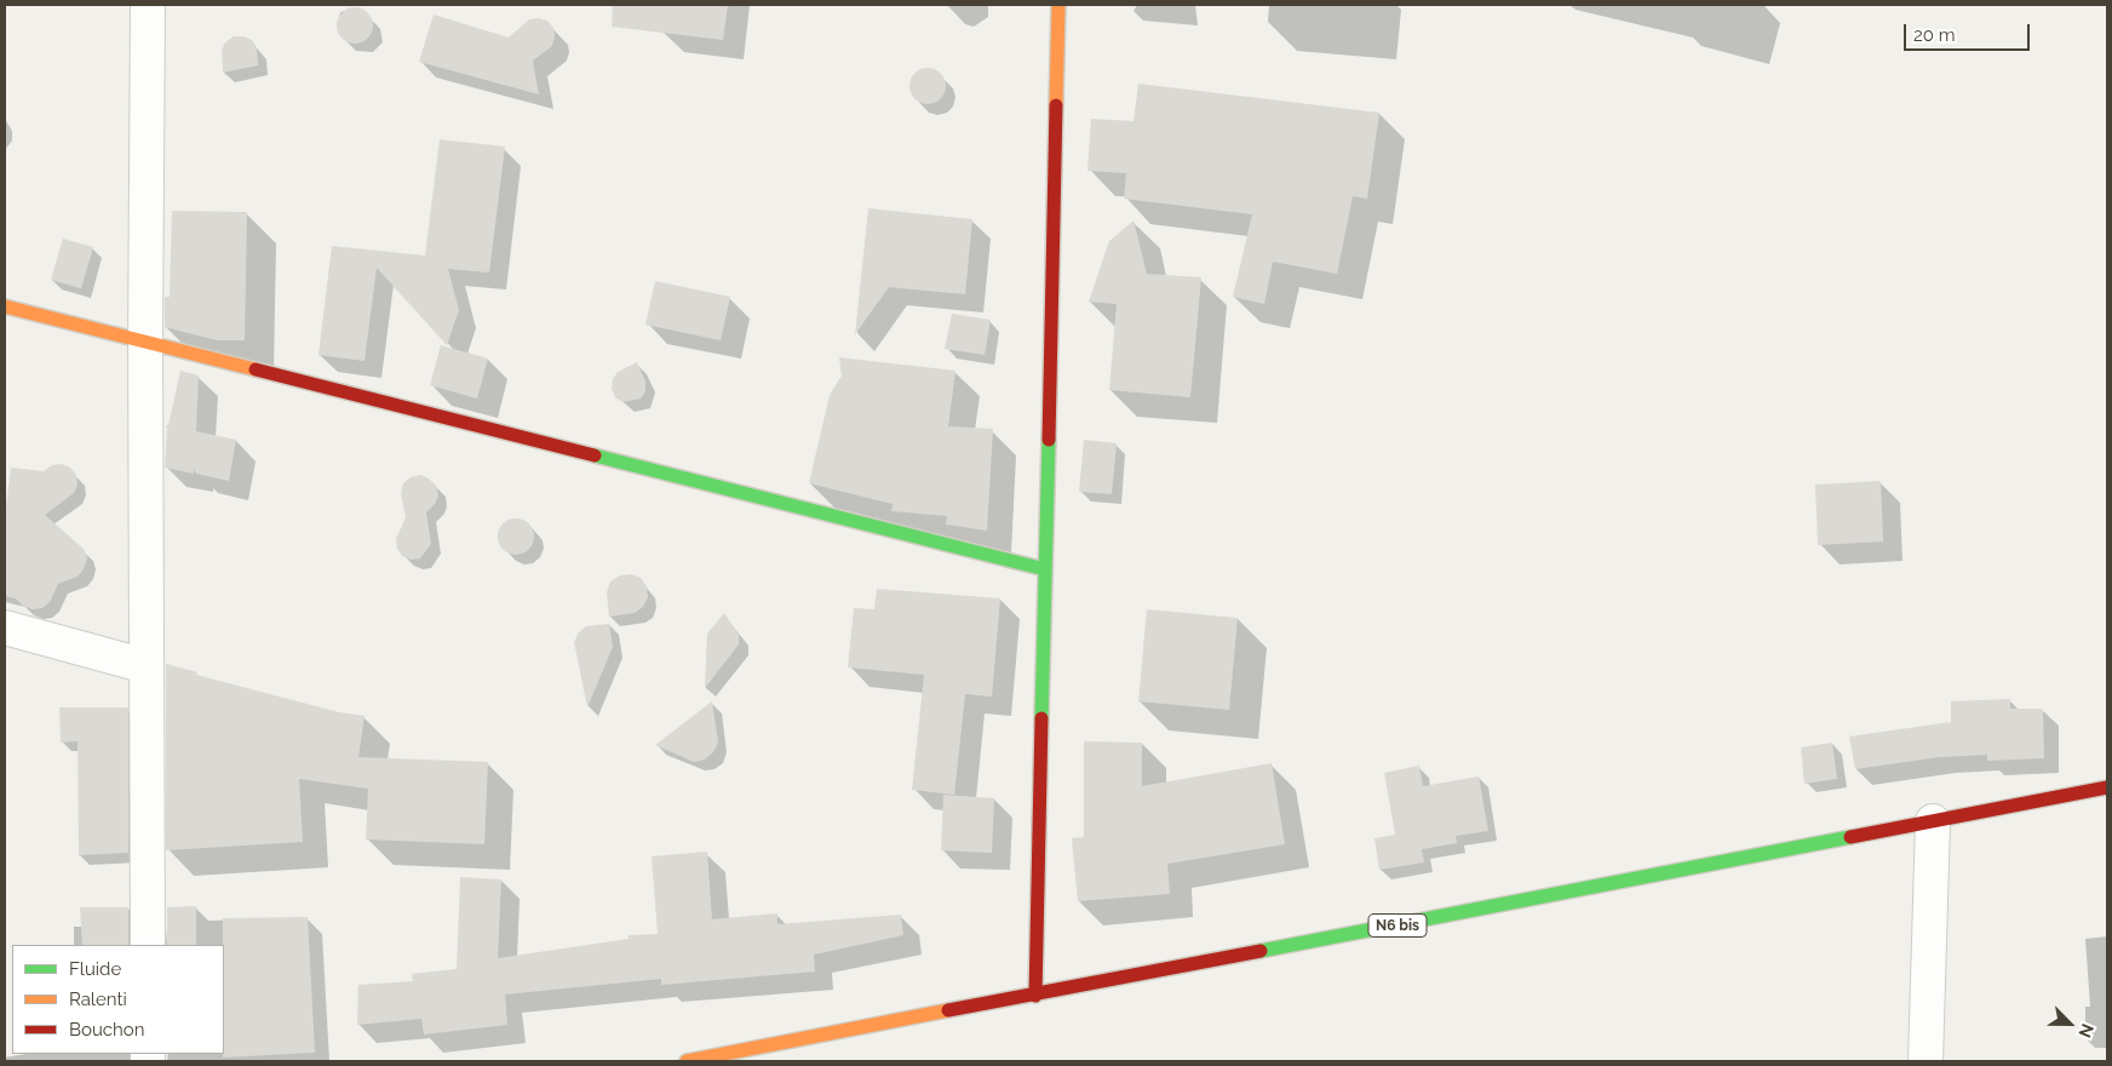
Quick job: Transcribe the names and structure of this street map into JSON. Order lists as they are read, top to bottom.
{
  "streets": {
    "main road": ["N6 bis"]
  },
  "legend": ["Fluide", "Ralenti", "Bouchon"],
  "scale_bar": "20 m",
  "north": "bottom right"
}
